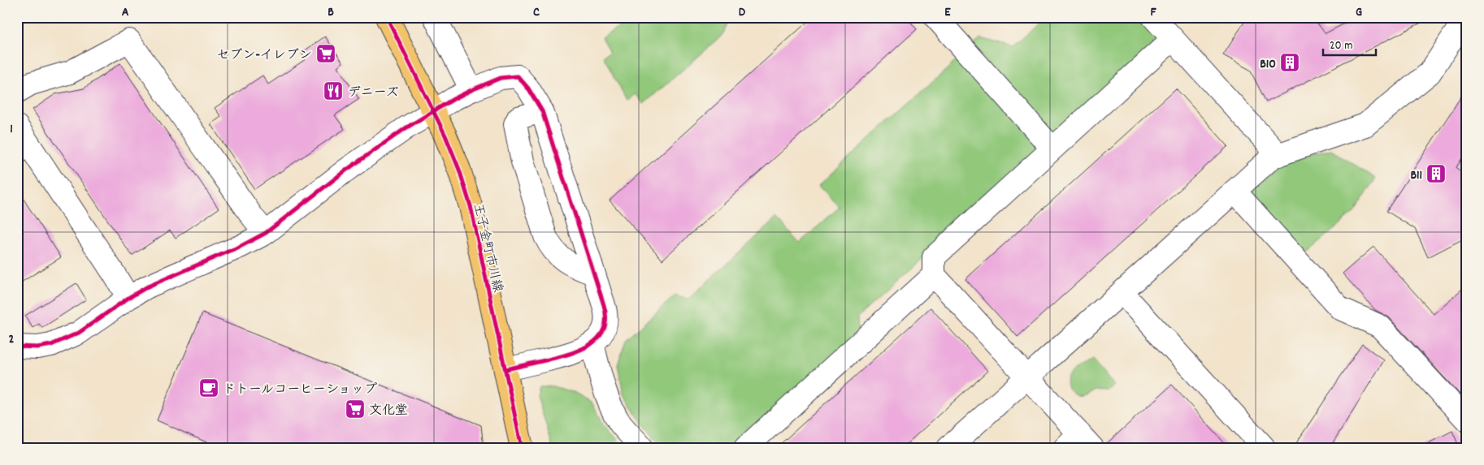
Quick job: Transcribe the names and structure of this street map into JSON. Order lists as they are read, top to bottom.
{
  "streets": {
    "main road": ["王子金町市川線"]
  },
  "places": {
    "supermarket": ["セブン-イレブン", "文化堂"],
    "building": ["B10", "B11"],
    "restaurant": ["デニーズ"],
    "cafe": ["ドトールコーヒーショップ"]
  },
  "scale_bar": "20 m",
  "grid": {
    "columns": [
      "A",
      "B",
      "C",
      "D",
      "E",
      "F",
      "G"
    ],
    "rows": ["1", "2"]
  }
}
